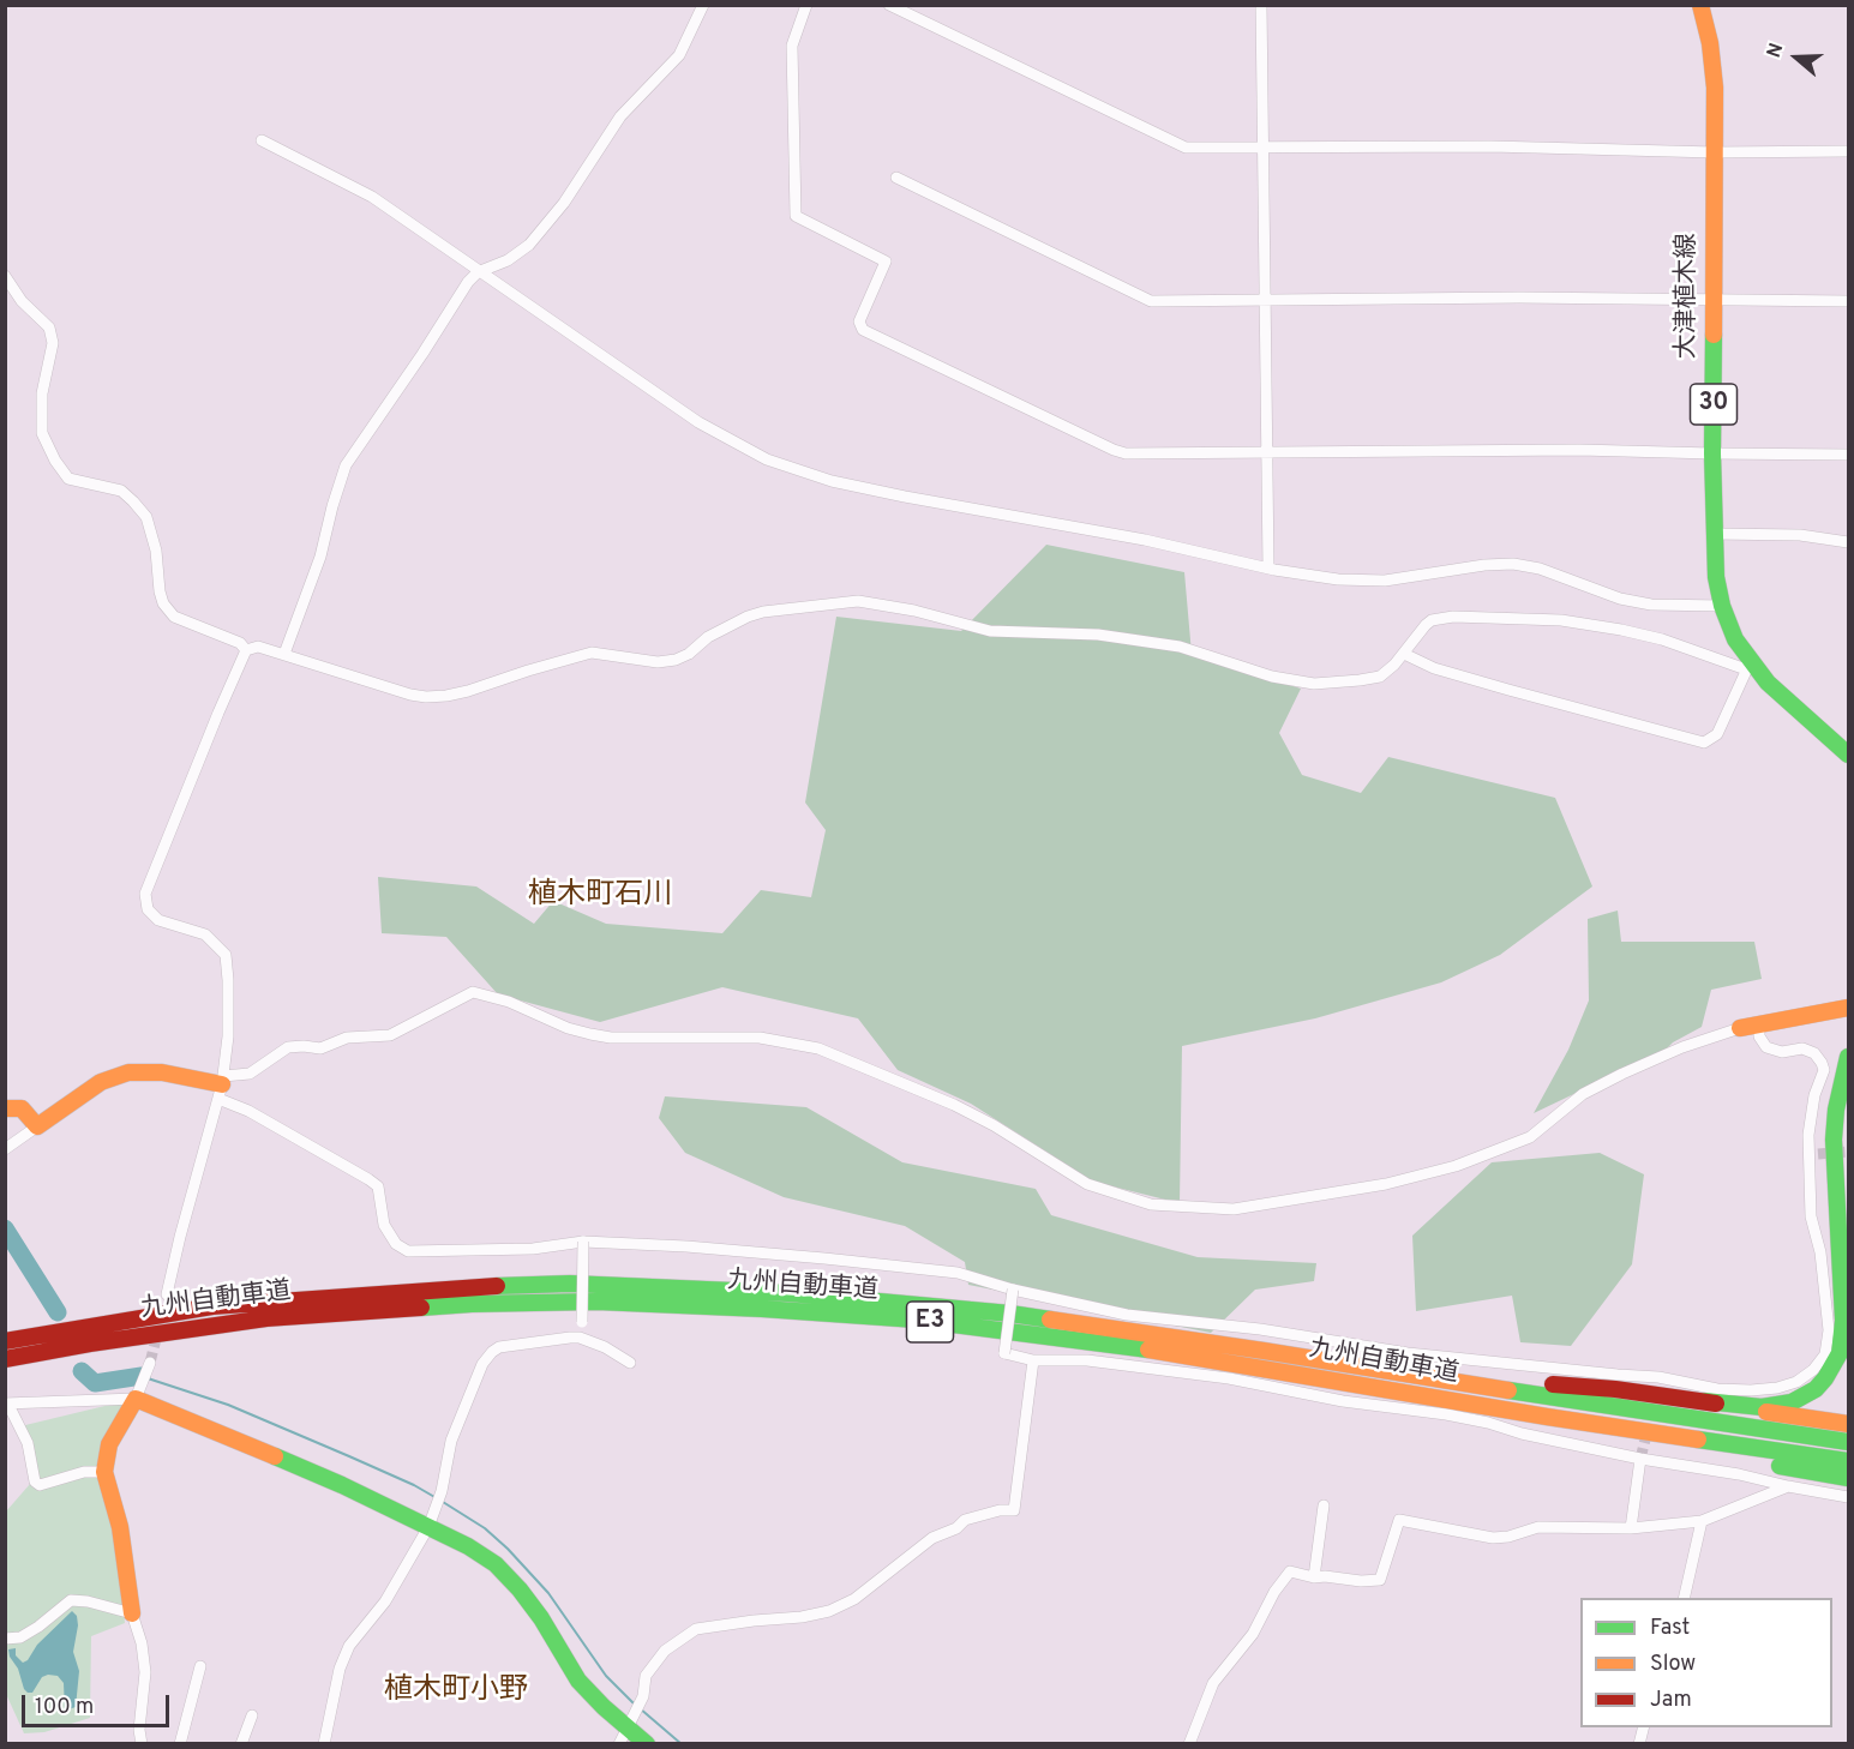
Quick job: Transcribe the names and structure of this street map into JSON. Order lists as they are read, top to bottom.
{
  "streets": {
    "main road": [
      "大津植木線",
      "30",
      "九州自動車道",
      "E3"
    ]
  },
  "districts": ["植木町石川", "植木町小野"],
  "legend": ["Fast", "Slow", "Jam"],
  "scale_bar": "100 m",
  "north": "left"
}
